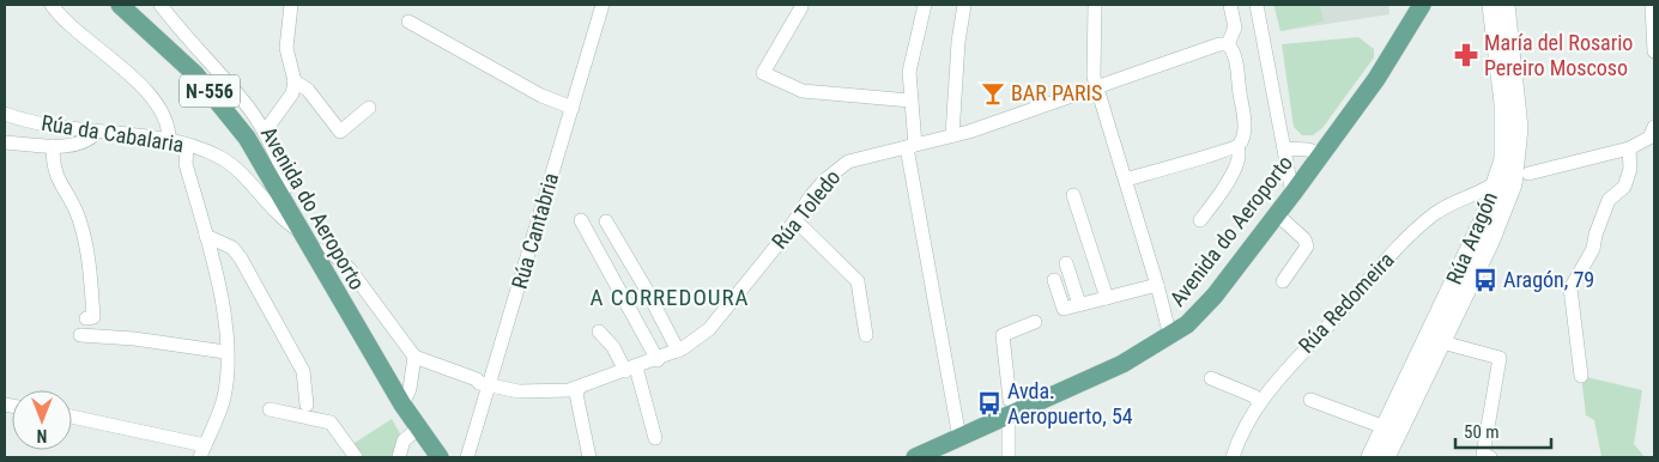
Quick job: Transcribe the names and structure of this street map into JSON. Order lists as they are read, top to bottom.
{
  "streets": {
    "main road": ["N-556", "Avenida do Aeroporto", "Rúa Aragón"],
    "street": [
      "Rúa da Cabalaria",
      "Rúa Toledo",
      "Rúa Cantabria",
      "Rúa Redomeira"
    ]
  },
  "crossings": [
    ["Rúa da Cabalaria", "Avenida do Aeroporto"],
    ["Rúa Toledo", "Rúa Cantabria"],
    ["Rúa Aragón", "Rúa Redomeira"]
  ],
  "districts": ["A CORREDOURA"],
  "places": {
    "pharmacy": ["María del Rosario Pereiro Moscoso"],
    "bar": ["BAR PARIS"],
    "bus stop": ["Aragón, 79", "Avda. Aeropuerto, 54"]
  },
  "scale_bar": "50 m",
  "north": "bottom"
}
